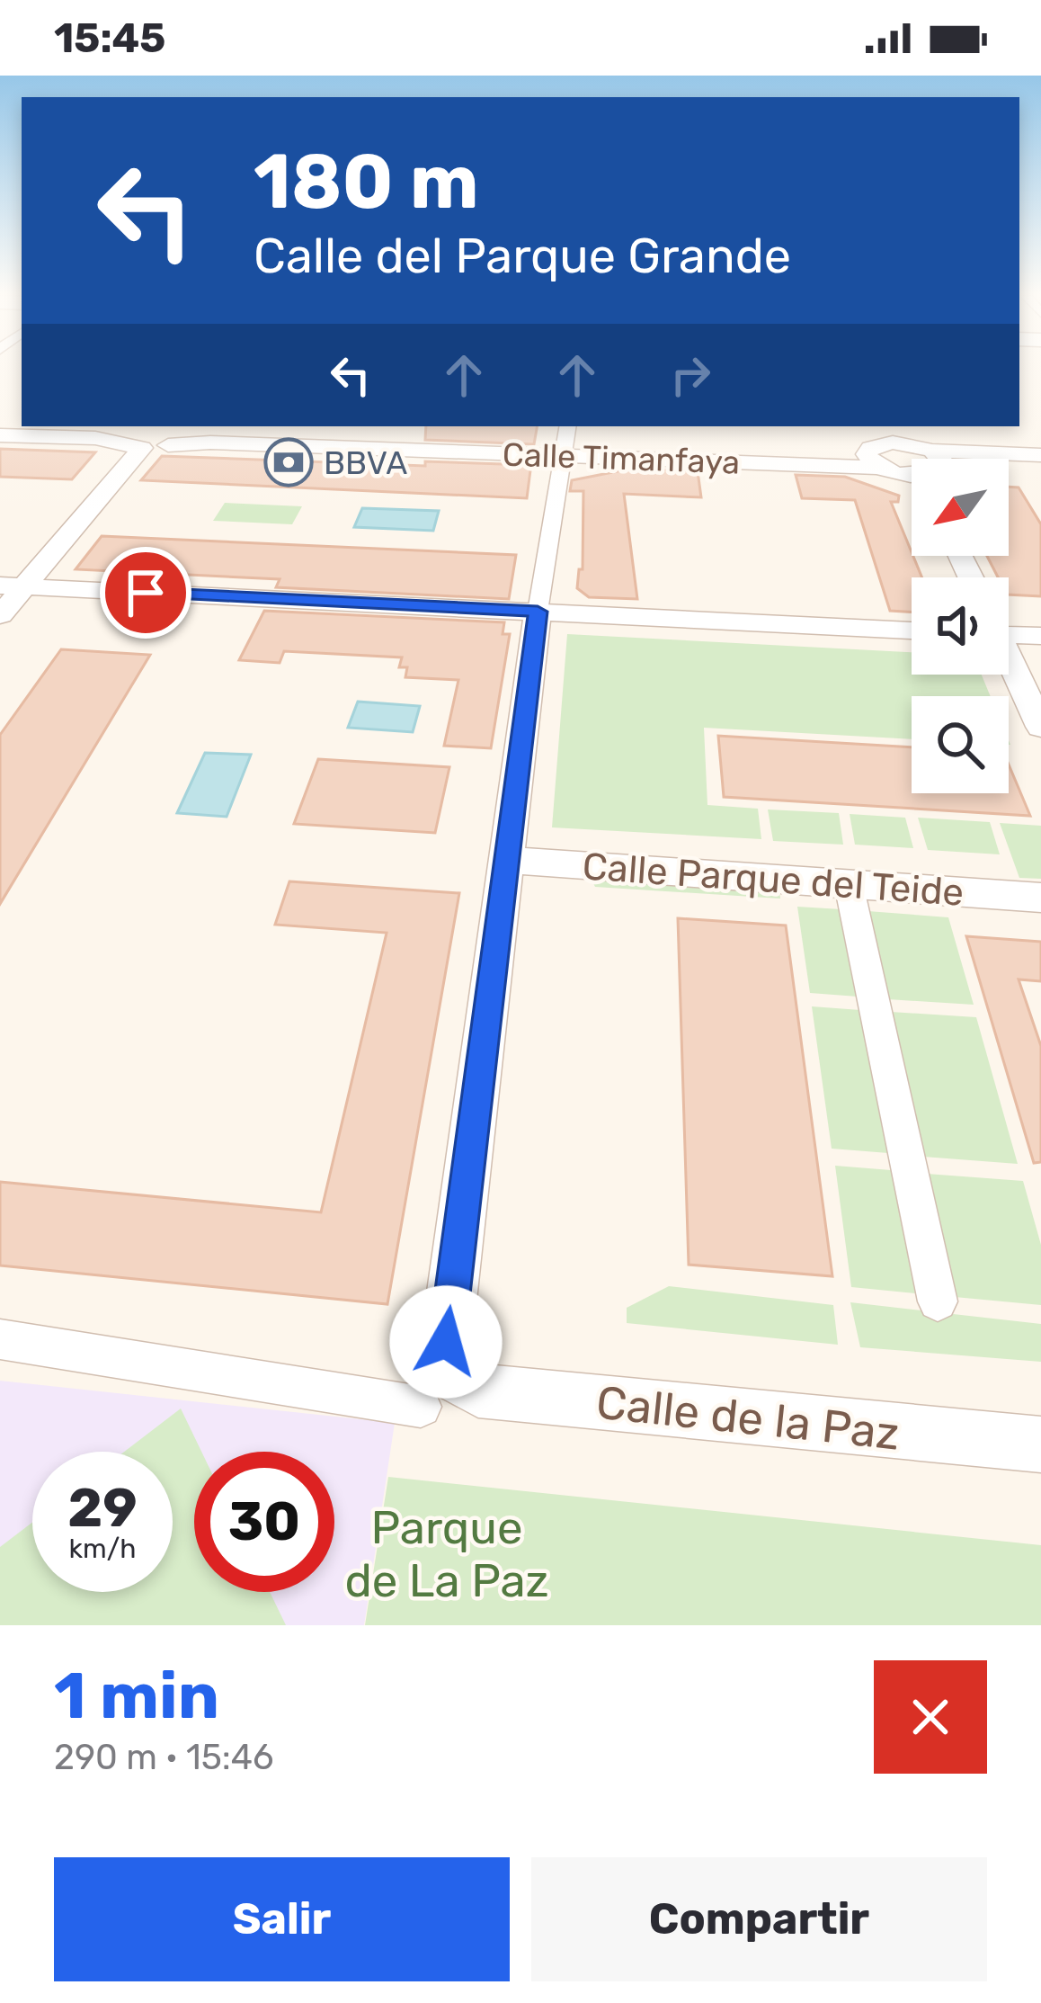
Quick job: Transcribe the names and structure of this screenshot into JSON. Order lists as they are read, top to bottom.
{
  "streets": {
    "street": ["Calle Timanfaya", "Calle Parque del Teide", "Calle de la Paz"]
  },
  "parks": ["Parque de La Paz"],
  "places": {
    "bank": ["BBVA"]
  },
  "north": "bottom left",
  "page": {
    "status": "15:45",
    "turn": ["180 m", "Calle del Parque Grande"],
    "speed": "29 km/h",
    "limit": "30",
    "heading": ["1 min", "290 m · 15:46"],
    "buttons": ["Salir", "Compartir"]
  }
}
